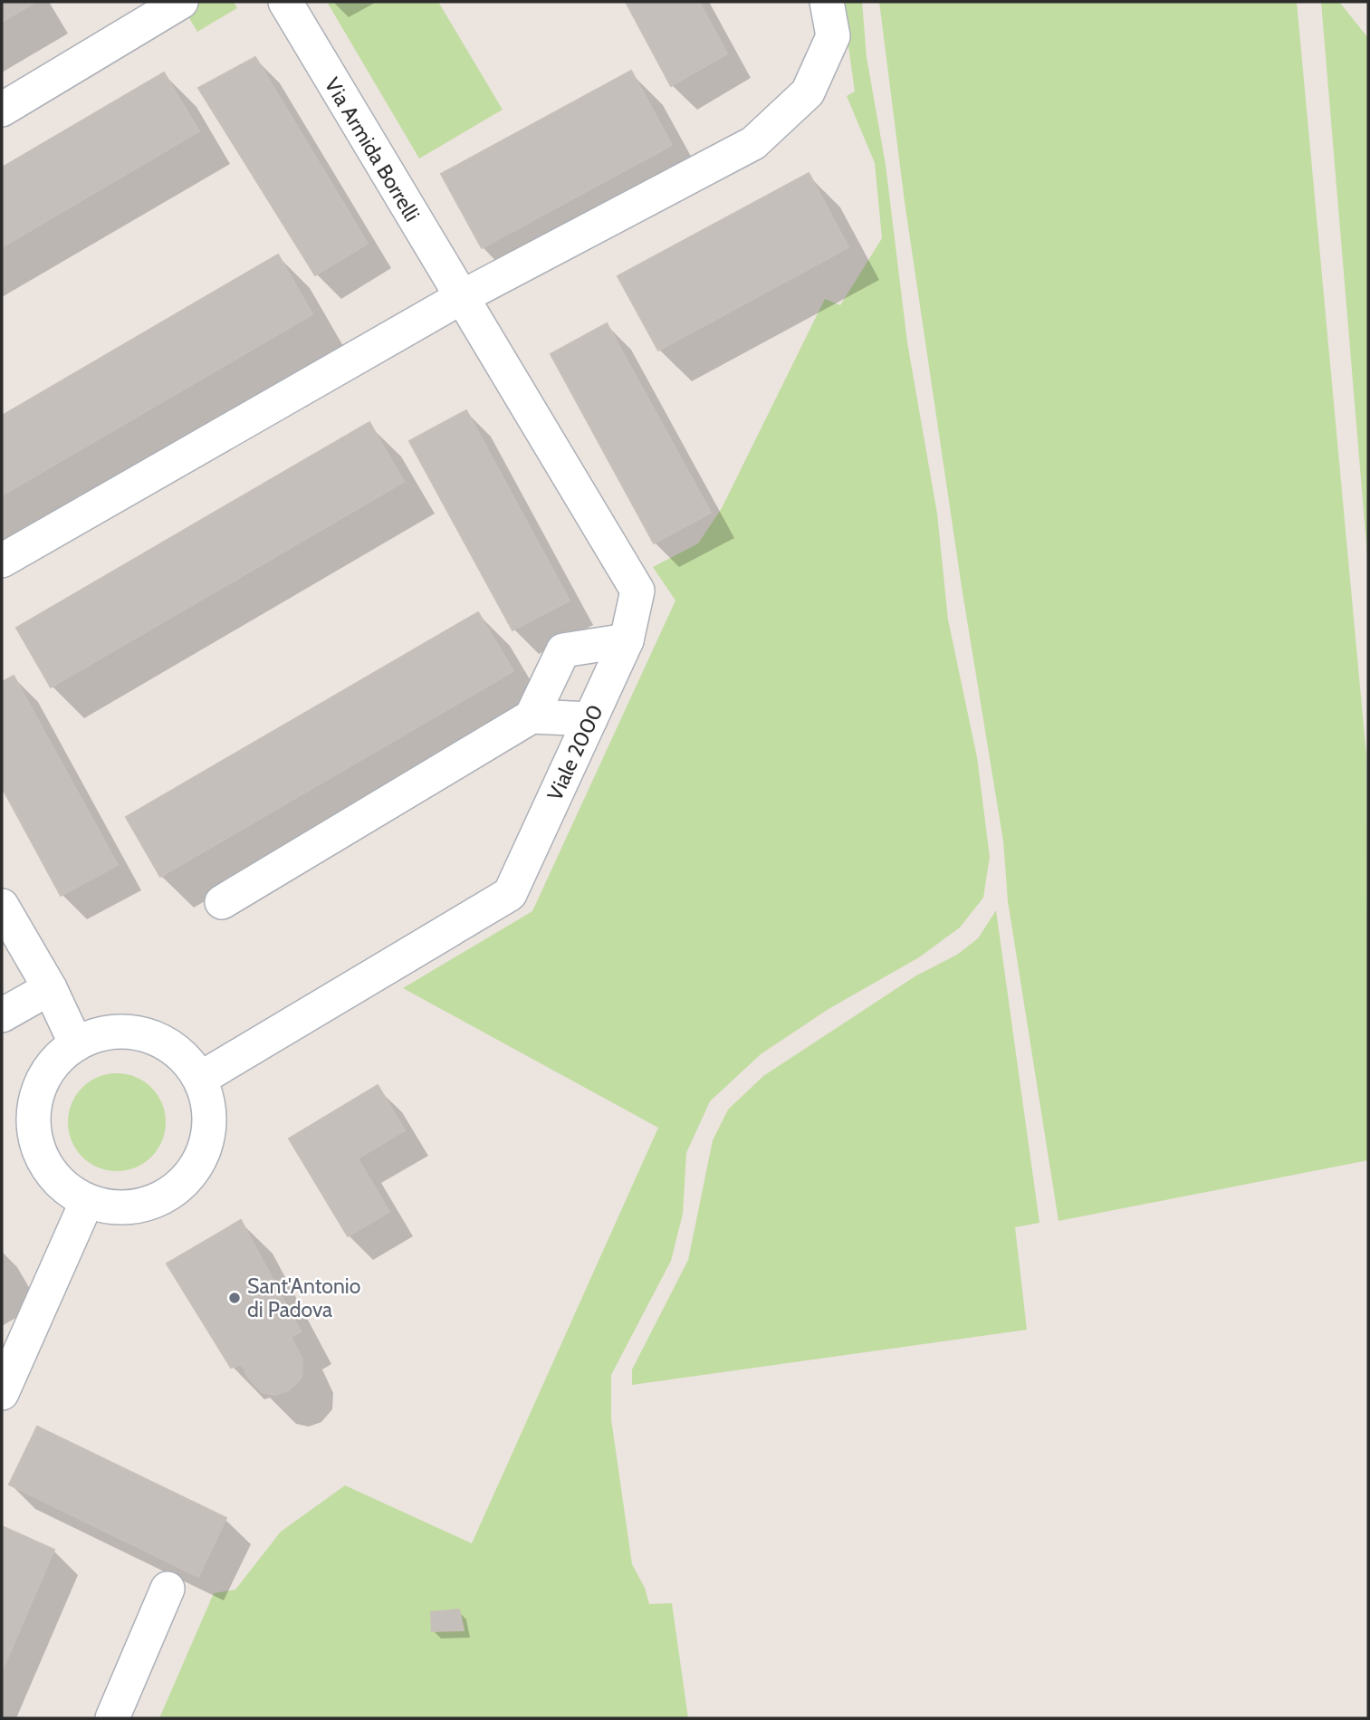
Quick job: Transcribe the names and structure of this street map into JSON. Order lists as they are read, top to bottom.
{
  "streets": {
    "street": ["Via Armida Borrelli", "Viale 2000"]
  },
  "crossings": [
    ["Via Armida Borrelli", "Viale 2000"]
  ],
  "places": ["Sant'Antonio di Padova"]
}
